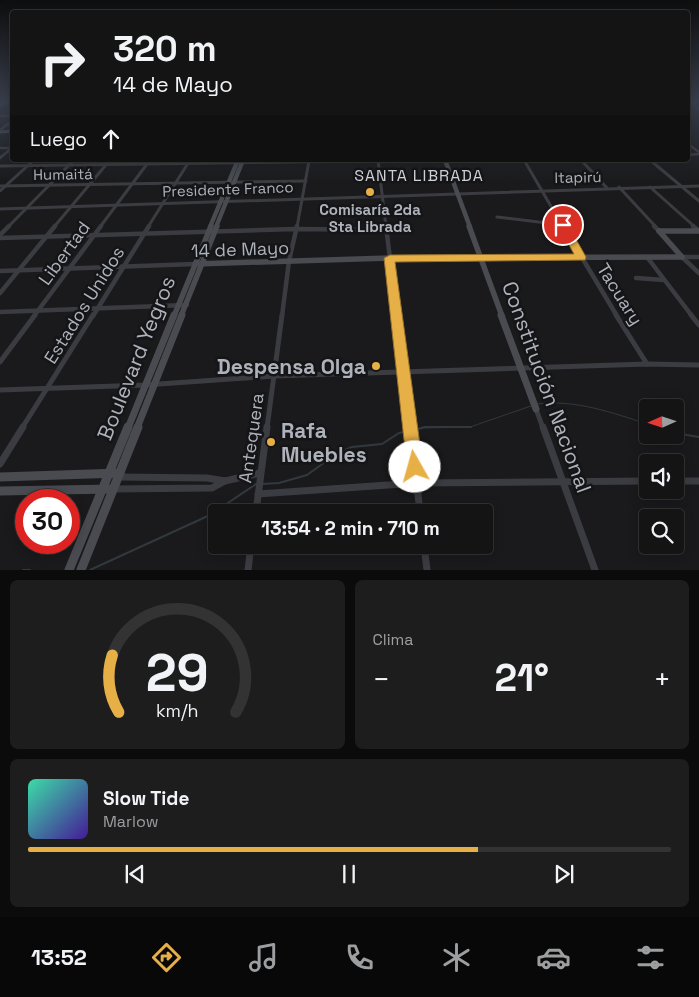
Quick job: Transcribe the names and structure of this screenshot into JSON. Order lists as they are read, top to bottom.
{
  "streets": {
    "main road": ["14 de Mayo", "Boulevard Yegros", "Constitución Nacional"],
    "street": [
      "Humaitá",
      "Itapirú",
      "Presidente Franco",
      "Libertad",
      "Tacuary",
      "Estados Unidos",
      "Antequera"
    ]
  },
  "crossings": [
    ["Humaitá", "Libertad"],
    ["Humaitá", "Estados Unidos"],
    ["Humaitá", "Boulevard Yegros"],
    ["Humaitá", "Antequera"],
    ["Itapirú", "Presidente Franco"],
    ["Itapirú", "Tacuary"],
    ["Itapirú", "Constitución Nacional"],
    ["Presidente Franco", "Libertad"],
    ["Presidente Franco", "Estados Unidos"],
    ["Presidente Franco", "Boulevard Yegros"],
    ["Presidente Franco", "Constitución Nacional"],
    ["Presidente Franco", "Antequera"],
    ["14 de Mayo", "Libertad"],
    ["14 de Mayo", "Tacuary"],
    ["14 de Mayo", "Estados Unidos"],
    ["14 de Mayo", "Boulevard Yegros"],
    ["14 de Mayo", "Constitución Nacional"],
    ["14 de Mayo", "Antequera"]
  ],
  "districts": ["SANTA LIBRADA"],
  "places": ["Comisaría 2da Sta Librada", "Despensa Olga", "Rafa Muebles"],
  "north": "left",
  "page": {
    "turn": ["320 m", "14 de Mayo"],
    "then": "Luego",
    "limit": "30",
    "trip": "13:54 · 2 min · 710 m",
    "tile": "Clima",
    "heat": ["−", "21°", "+"],
    "song": ["Slow Tide", "Marlow"],
    "tabs": "13:52",
    "gauge": ["29", "km/h"]
  }
}
